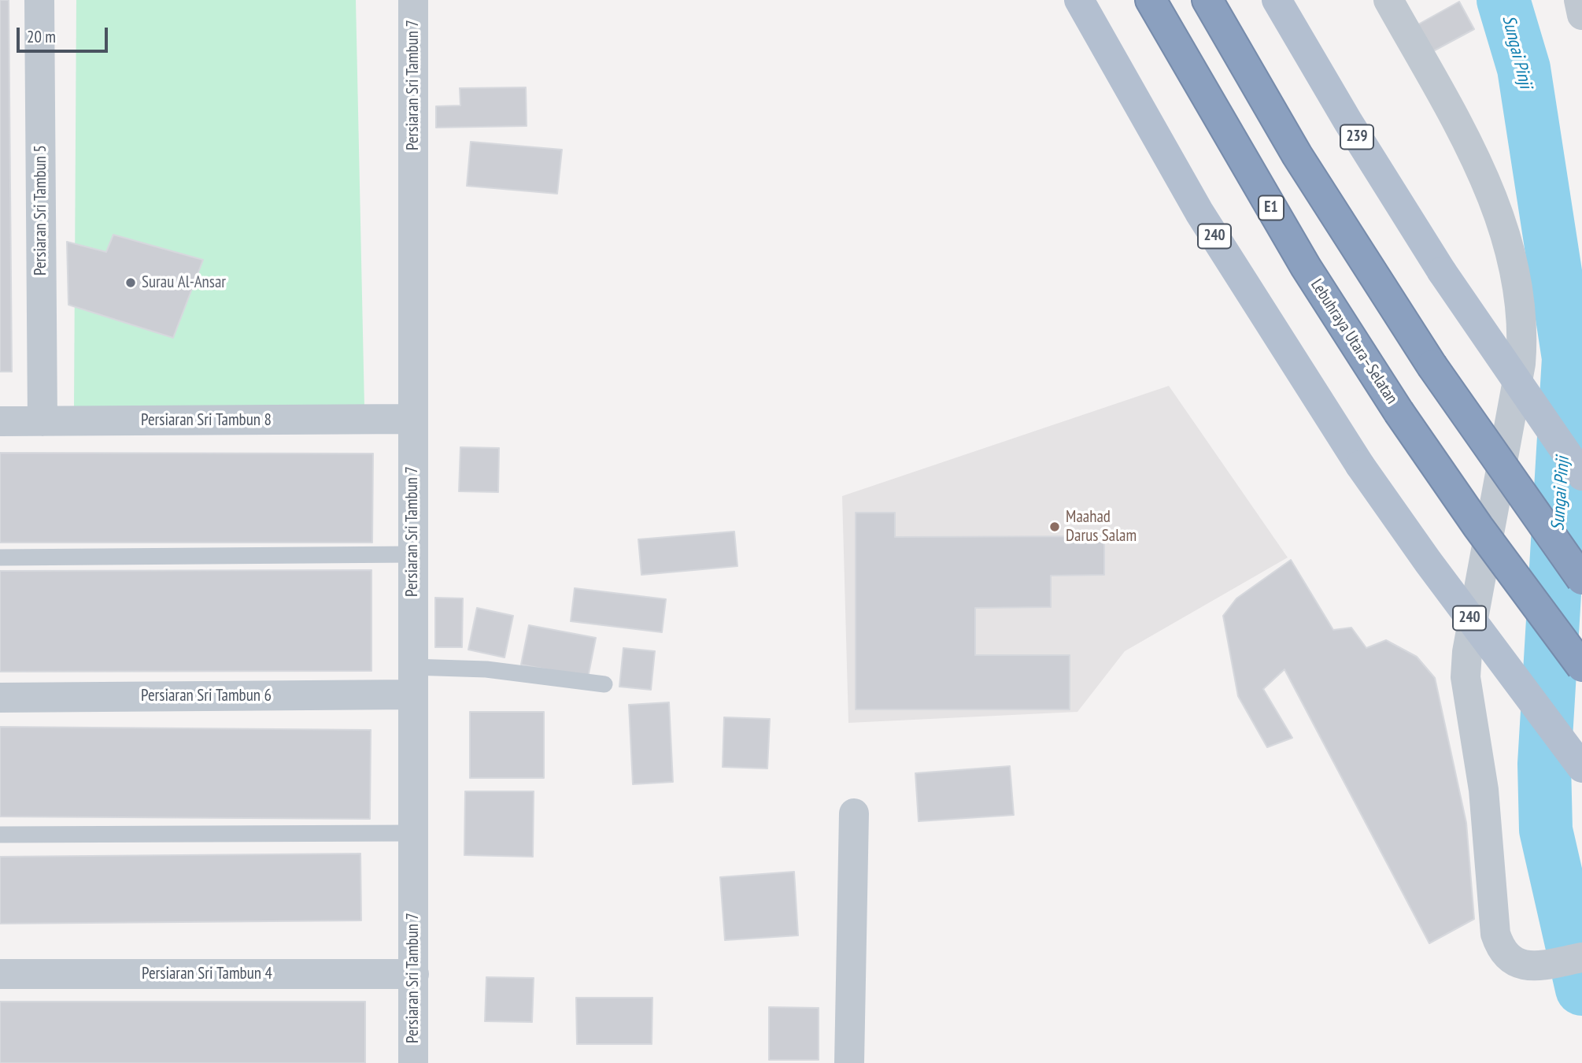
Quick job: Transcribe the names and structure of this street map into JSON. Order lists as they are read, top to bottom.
{
  "streets": {
    "highway": ["E1", "Lebuhraya Utara–Selatan"],
    "main road": ["239", "240"],
    "street": [
      "Persiaran Sri Tambun 7",
      "Persiaran Sri Tambun 5",
      "Persiaran Sri Tambun 8",
      "Persiaran Sri Tambun 6",
      "Persiaran Sri Tambun 4"
    ]
  },
  "crossings": [
    ["Persiaran Sri Tambun 7", "Persiaran Sri Tambun 8"],
    ["Persiaran Sri Tambun 7", "Persiaran Sri Tambun 6"],
    ["Persiaran Sri Tambun 7", "Persiaran Sri Tambun 4"],
    ["Persiaran Sri Tambun 5", "Persiaran Sri Tambun 8"]
  ],
  "water": ["Sungai Pinji"],
  "places": ["Surau Al-Ansar", "Maahad Darus Salam"],
  "scale_bar": "20 m"
}
